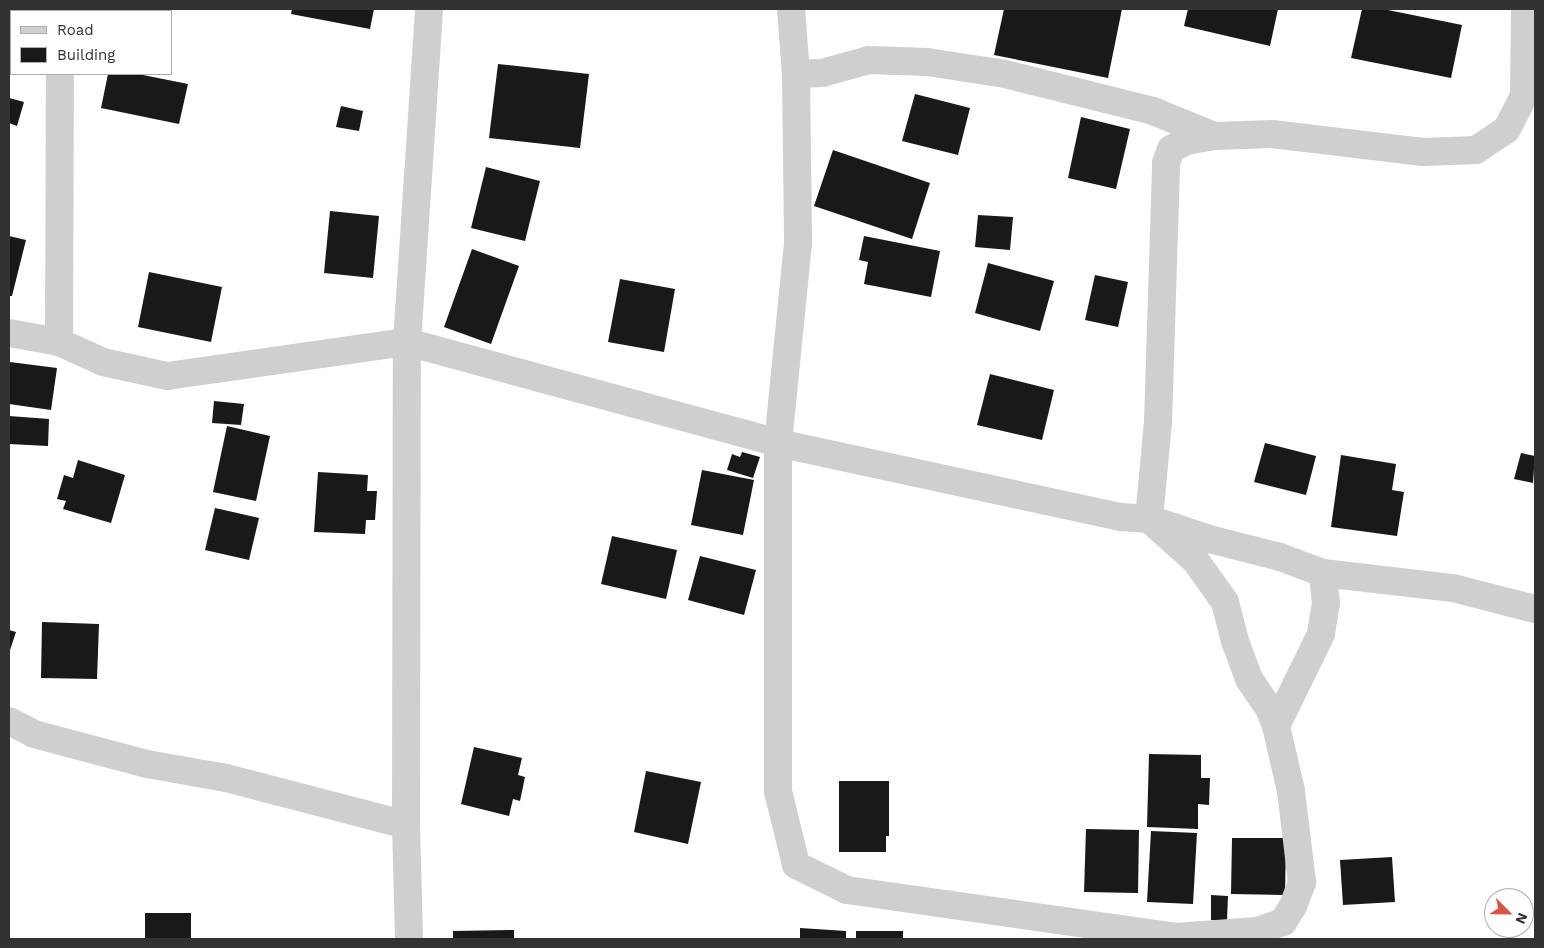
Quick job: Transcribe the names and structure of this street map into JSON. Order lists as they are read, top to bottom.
{
  "legend": ["Road", "Building"],
  "north": "bottom right"
}
